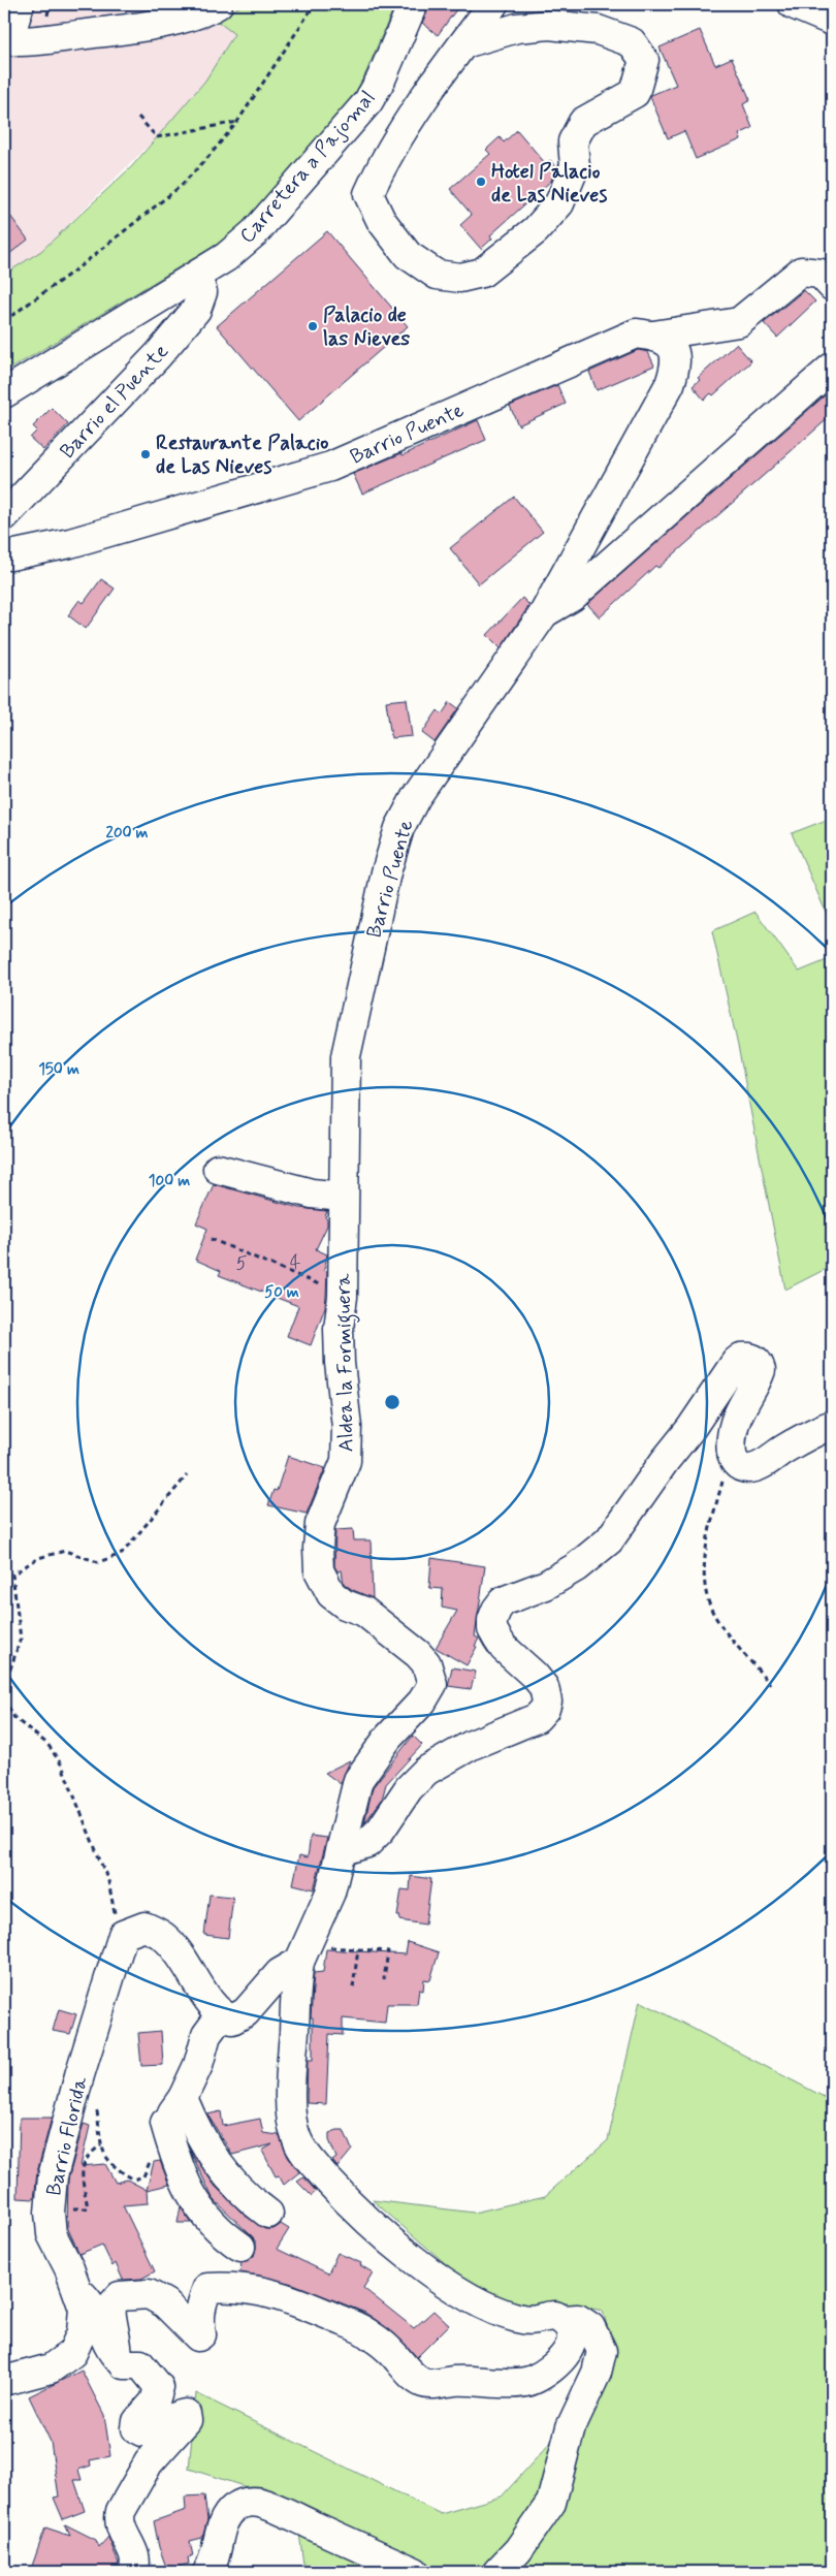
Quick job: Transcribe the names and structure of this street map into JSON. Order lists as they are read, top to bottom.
{
  "streets": {
    "street": [
      "Carretera a Pajomal",
      "Barrio el Puente",
      "Barrio Puente",
      "Aldea la Formiguera",
      "Barrio Florida"
    ]
  },
  "crossings": [
    ["Carretera a Pajomal", "Barrio el Puente"],
    ["Barrio Puente", "Aldea la Formiguera"]
  ],
  "places": ["Hotel Palacio de Las Nieves", "Palacio de las Nieves", "Restaurante Palacio de Las Nieves"],
  "house_numbers": ["4", "5"],
  "rings": [
    "200 m",
    "150 m",
    "100 m",
    "50 m"
  ]
}
